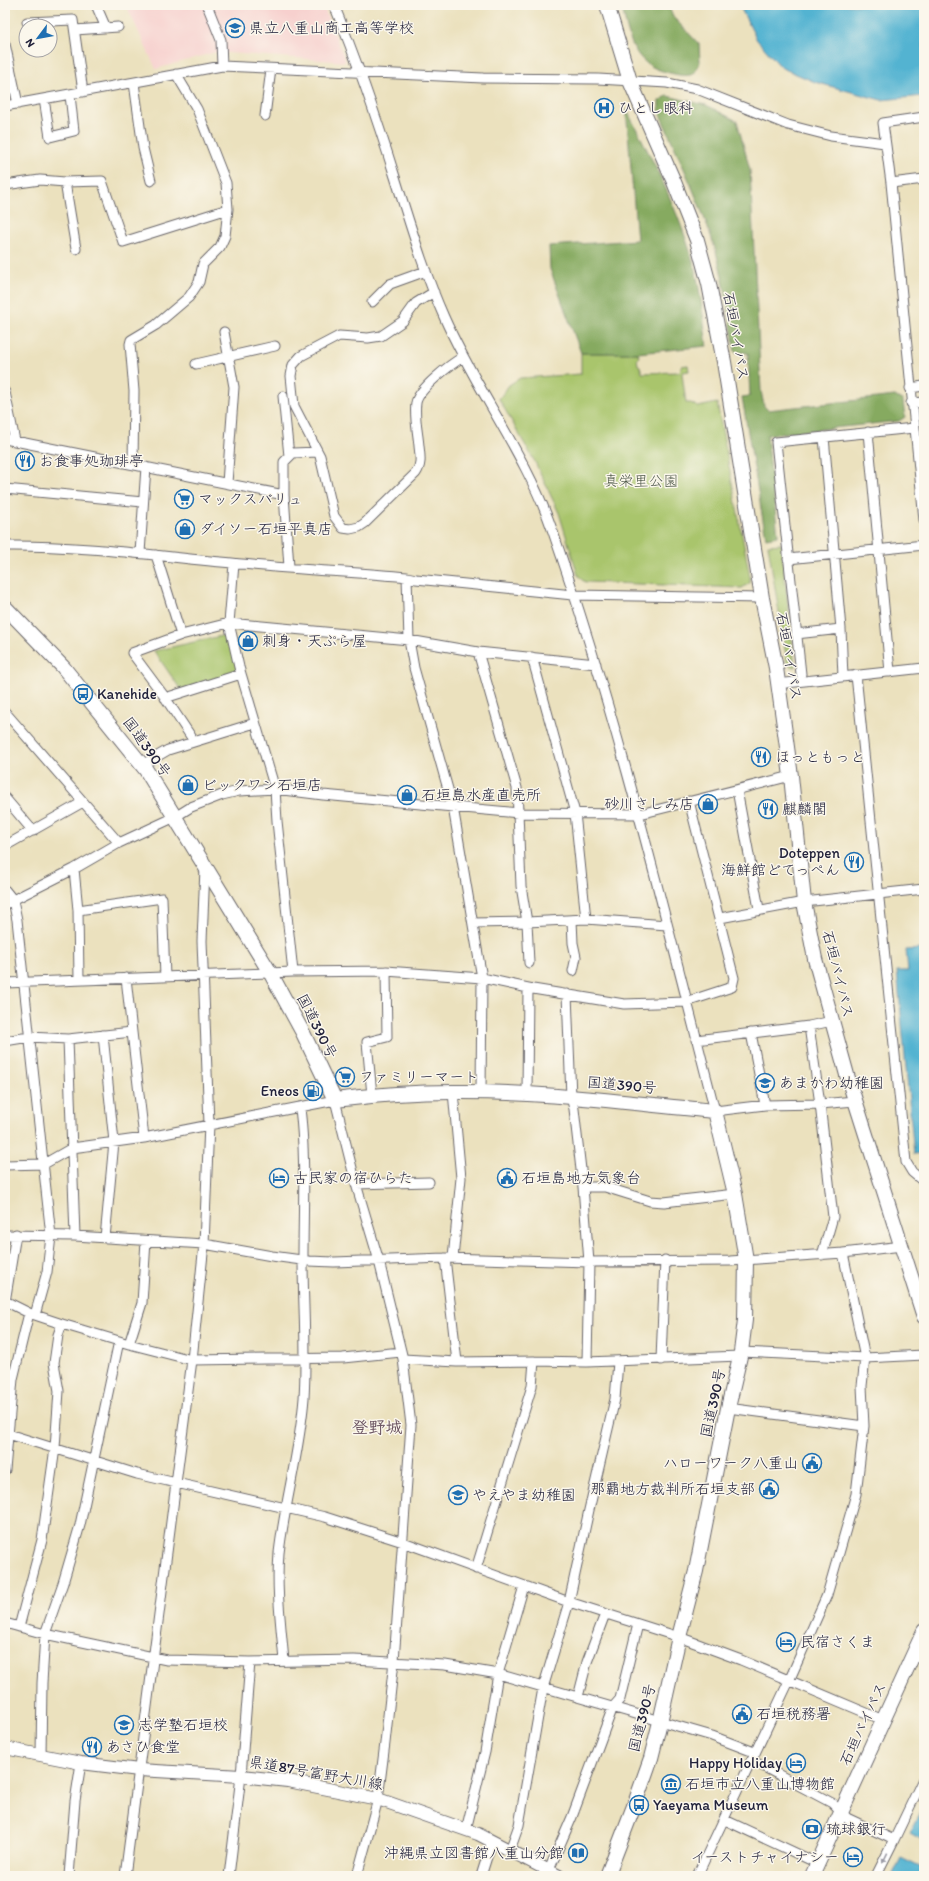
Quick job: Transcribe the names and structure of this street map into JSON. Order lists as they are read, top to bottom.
{
  "streets": {
    "highway": ["石垣バイパス", "国道390号"],
    "main road": ["県道87号富野大川線"]
  },
  "districts": ["登野城"],
  "parks": ["真栄里公園"],
  "places": {
    "school or university": [
      "県立八重山商工高等学校",
      "あまかわ幼稚園",
      "やえやま幼稚園",
      "志学塾石垣校"
    ],
    "hospital": ["ひとし眼科"],
    "restaurant": [
      "お食事処珈琲亭",
      "ほっともっと",
      "麒麟閣",
      "Doteppen 海鮮館どてっぺん",
      "あさひ食堂"
    ],
    "supermarket": ["マックスバリュ", "ファミリーマート"],
    "shop": [
      "ダイソー石垣平真店",
      "刺身・天ぷら屋",
      "ビックワン石垣店",
      "石垣島水産直売所",
      "砂川さしみ店"
    ],
    "bus stop": ["Kanehide", "Yaeyama Museum"],
    "fuel station": ["Eneos"],
    "hotel": [
      "古民家の宿ひらた",
      "民宿さくま",
      "Happy Holiday",
      "イーストチャイナシー"
    ],
    "public building": [
      "石垣島地方気象台",
      "ハローワーク八重山",
      "那覇地方裁判所石垣支部",
      "石垣税務署"
    ],
    "museum": ["石垣市立八重山博物館"],
    "bank": ["琉球銀行"],
    "library": ["沖縄県立図書館八重山分館"]
  },
  "north": "bottom left"
}
